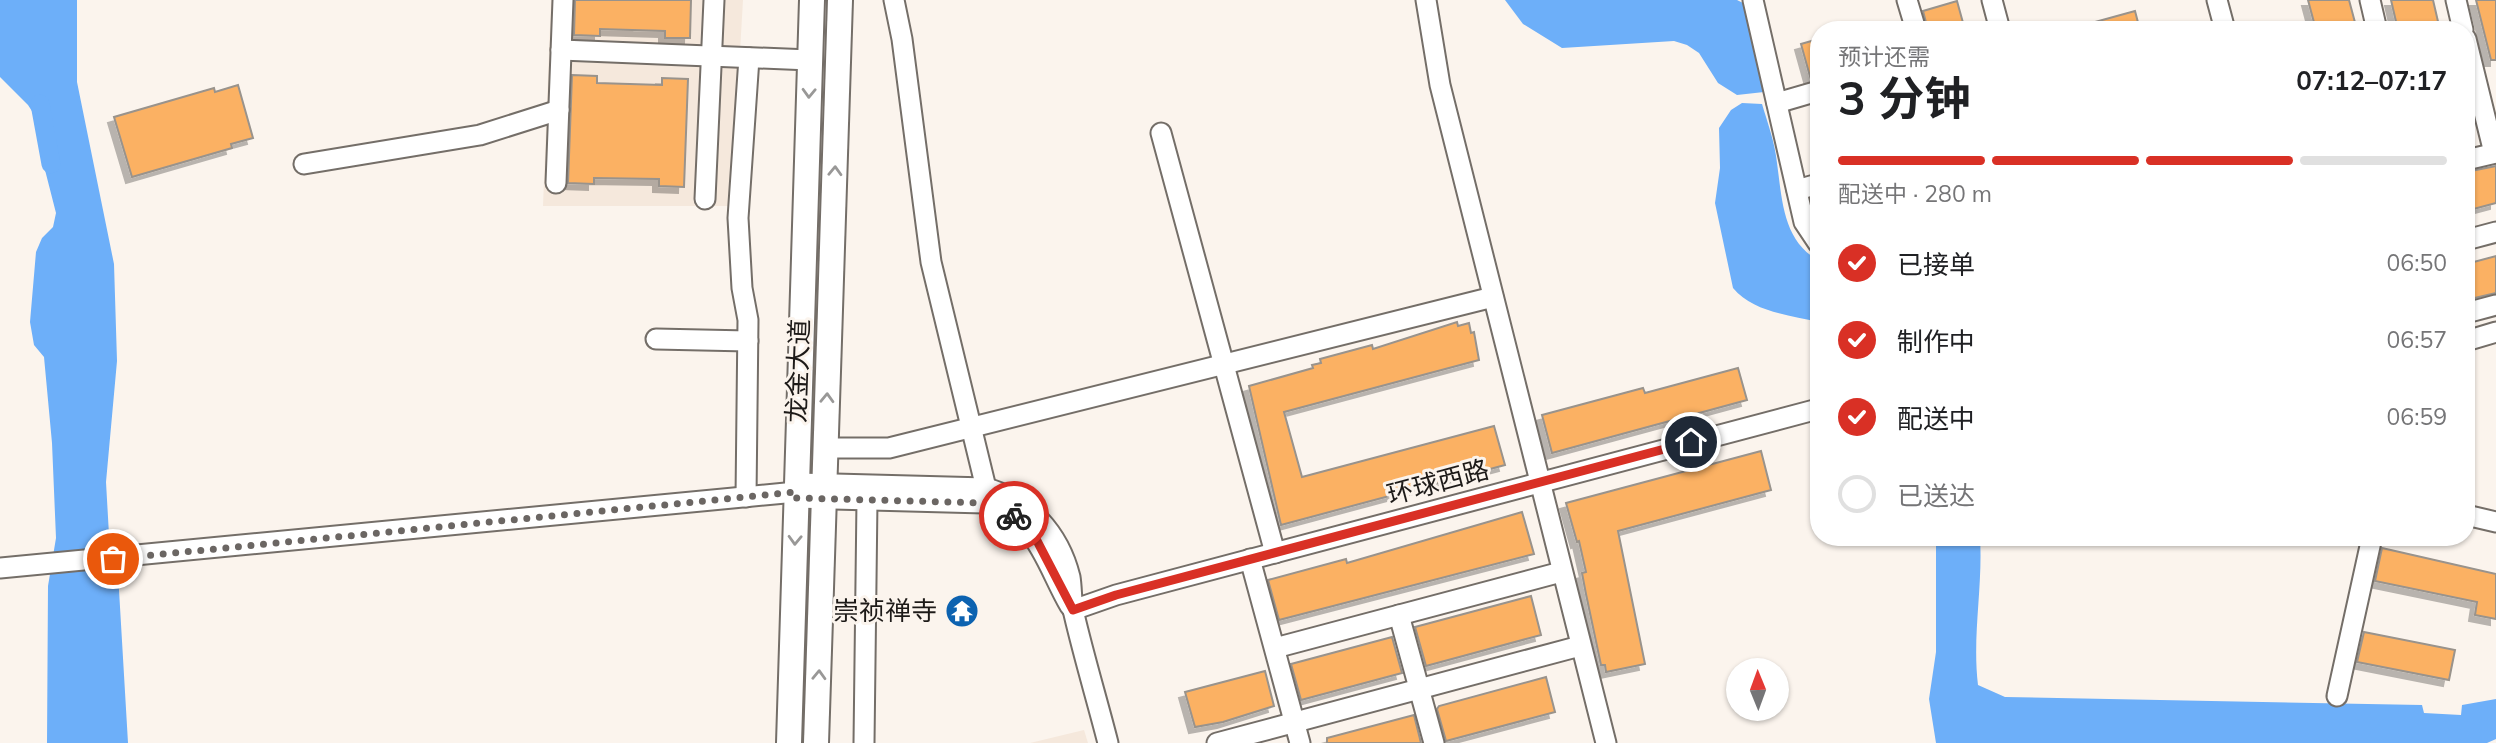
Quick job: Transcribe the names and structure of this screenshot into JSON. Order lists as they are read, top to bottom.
{
  "streets": {
    "main road": ["龙金大道"],
    "street": ["环球西路"]
  },
  "places": {
    "temple": ["崇祯禅寺"]
  },
  "north": "top",
  "page": {
    "heading": ["3 分钟", "预计还需", "07:12–07:17"],
    "bar": "配送中 · 280 m",
    "list": [
      ["已接单", "06:50"],
      ["制作中", "06:57"],
      ["配送中", "06:59"],
      "已送达"
    ]
  }
}
